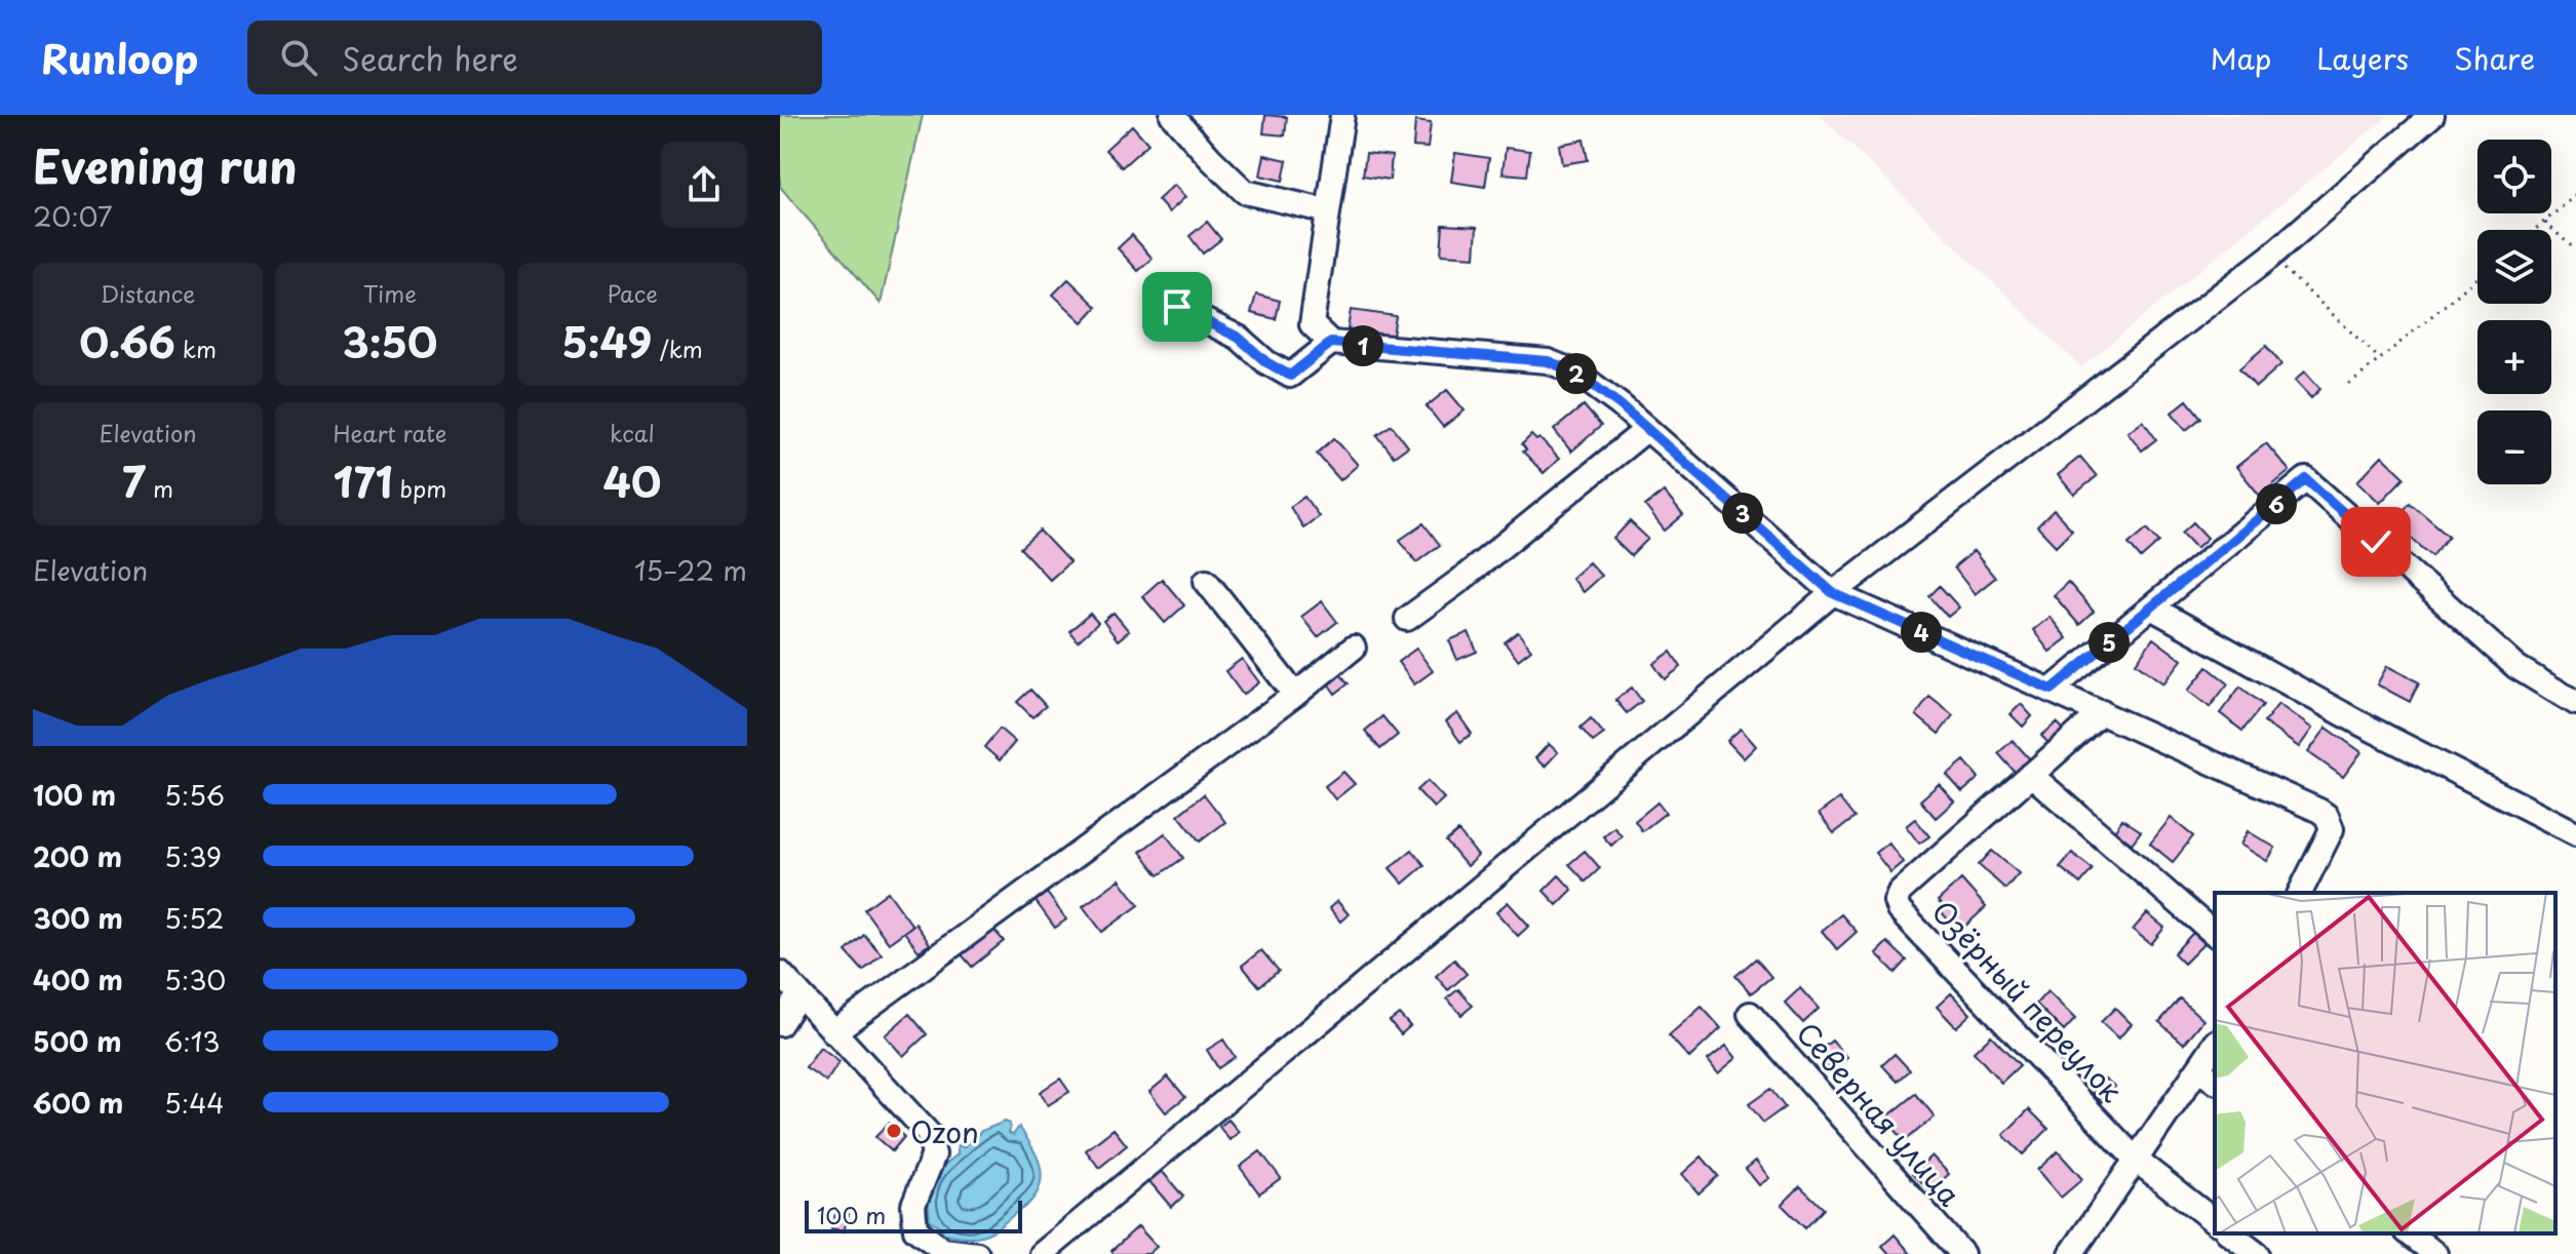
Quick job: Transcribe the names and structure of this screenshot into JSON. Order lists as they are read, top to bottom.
{
  "streets": {
    "street": ["Озёрный переулок", "Северная улица"]
  },
  "places": ["Ozon"],
  "scale_bar": "100 m",
  "page": {
    "header": "Runloop",
    "search": "Search here",
    "nav": ["Map", "Layers", "Share"],
    "heading": ["Evening run", "20:07"],
    "map_buttons": ["+", "−"],
    "stats": [
      ["Distance", "0.66 km"],
      ["Time", "3:50"],
      ["Pace", "5:49 /km"],
      ["Elevation", "7 m"],
      ["Heart rate", "171 bpm"],
      ["kcal", "40"]
    ],
    "pins": [
      "1",
      "2",
      "6",
      "3",
      "4",
      "5"
    ],
    "chart": ["Elevation", "15–22 m"],
    "list": [
      {
        "name": "100 m",
        "note": "5:56"
      },
      {
        "name": "200 m",
        "note": "5:39"
      },
      {
        "name": "300 m",
        "note": "5:52"
      },
      {
        "name": "400 m",
        "note": "5:30"
      },
      {
        "name": "500 m",
        "note": "6:13"
      },
      {
        "name": "600 m",
        "note": "5:44"
      }
    ],
    "scale": "100 m"
  }
}
